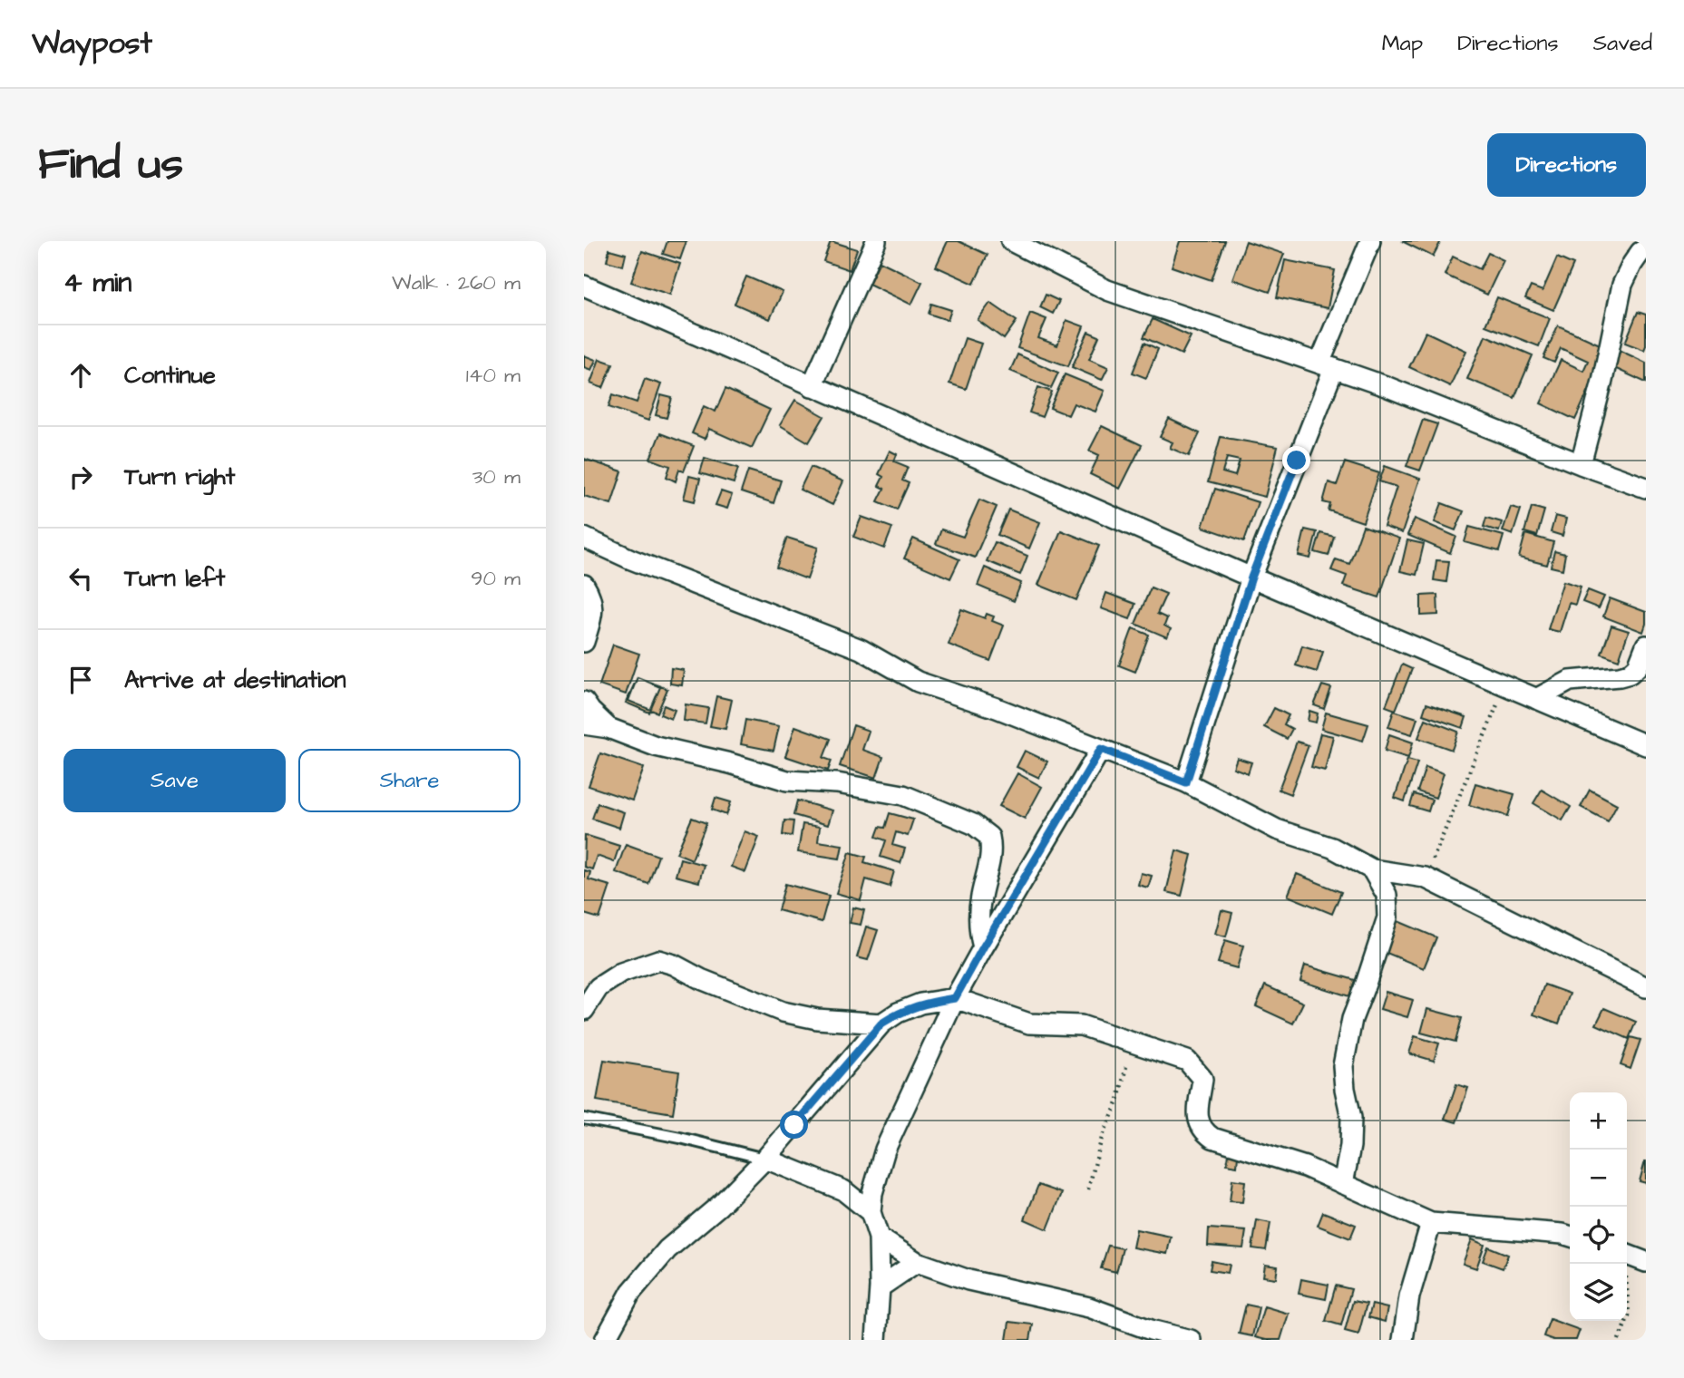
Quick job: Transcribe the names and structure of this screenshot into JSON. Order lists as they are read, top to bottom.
{
  "page": {
    "header": "Waypost",
    "nav": ["Map", "Directions", "Saved"],
    "buttons": [
      "Directions",
      ["Save", "Share"]
    ],
    "title": "Find us",
    "heading": ["4 min", "Walk · 260 m"],
    "list": [
      ["Continue", "140 m"],
      ["Turn right", "30 m"],
      ["Turn left", "90 m"],
      "Arrive at destination"
    ],
    "map_buttons": ["+", "−"]
  }
}
